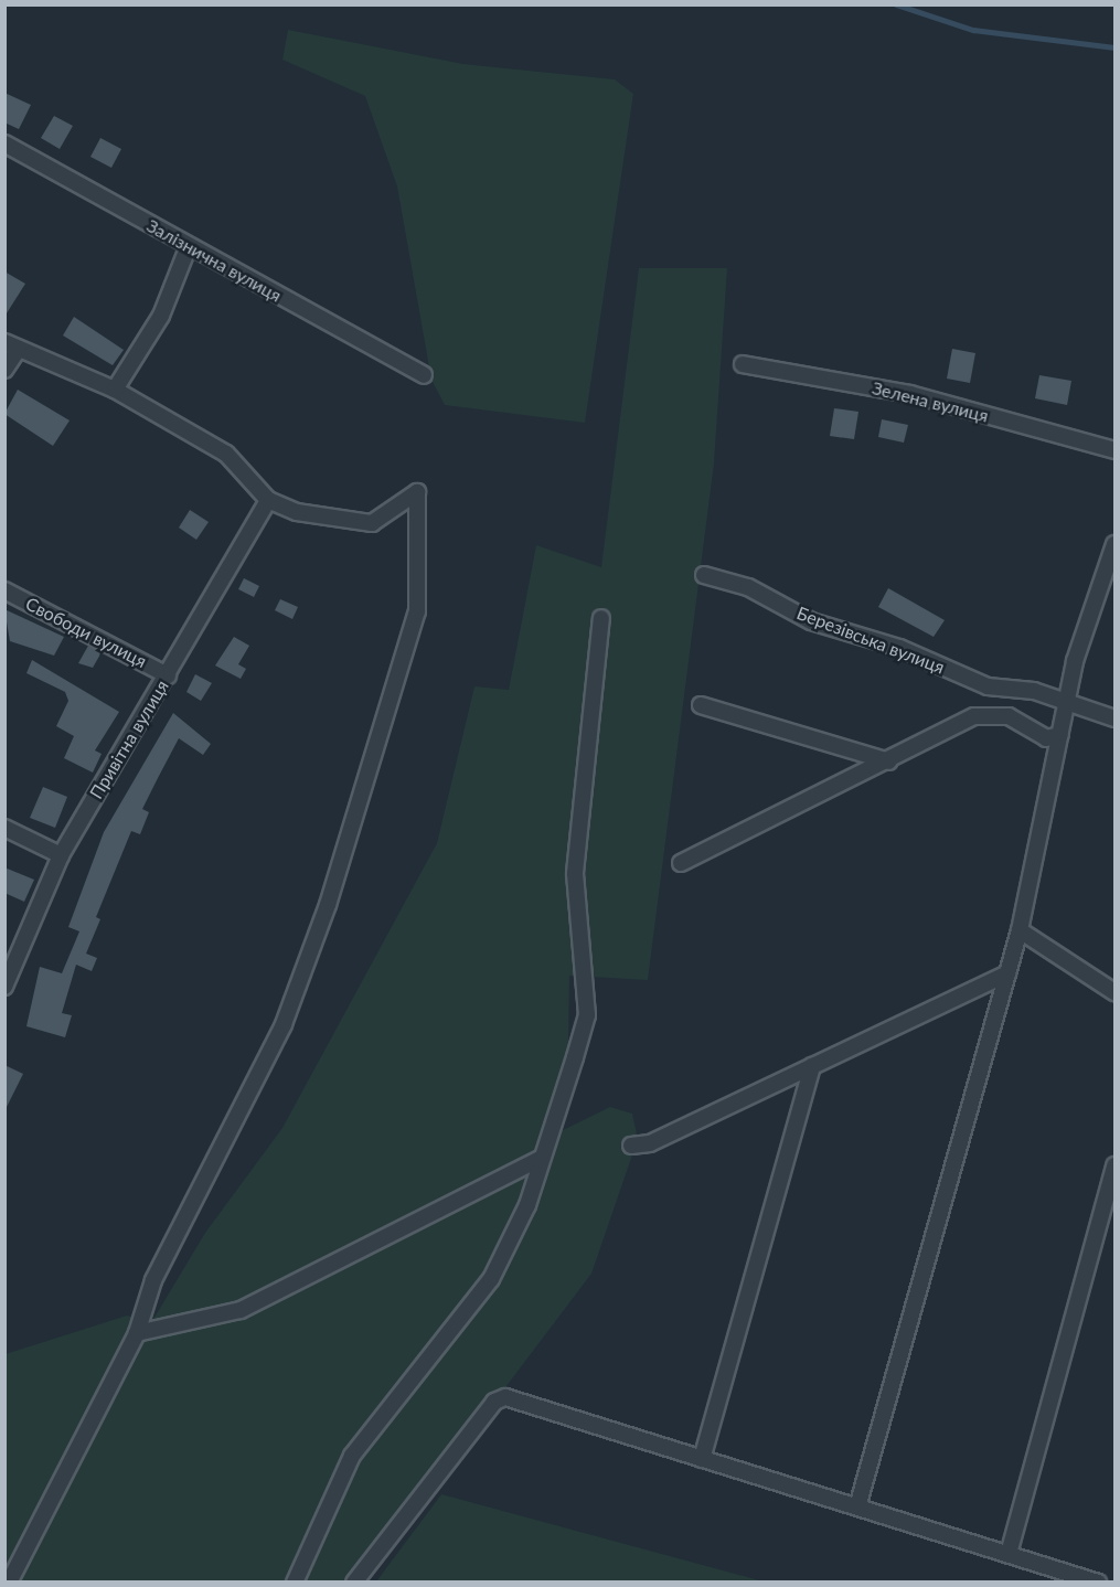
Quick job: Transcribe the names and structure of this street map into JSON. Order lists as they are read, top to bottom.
{
  "streets": {
    "street": [
      "Залізнична вулиця",
      "Зелена вулиця",
      "Свободи вулиця",
      "Березівська вулиця",
      "Привітна вулиця"
    ]
  },
  "crossings": [
    ["Свободи вулиця", "Привітна вулиця"]
  ]
}
